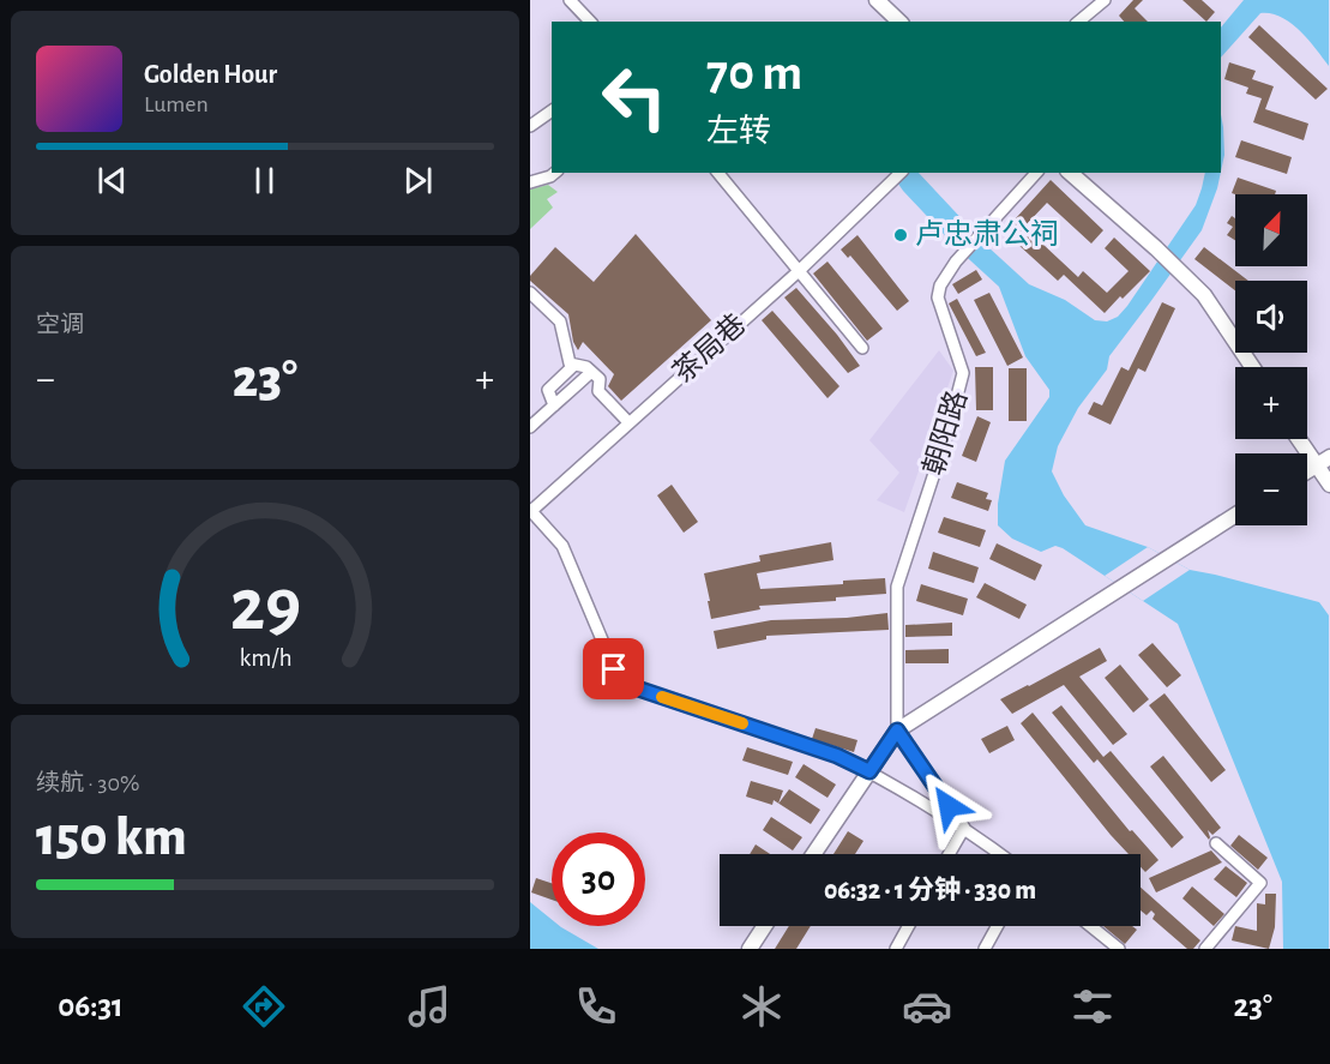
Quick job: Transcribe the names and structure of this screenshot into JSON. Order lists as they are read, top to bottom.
{
  "streets": {
    "street": ["茶局巷", "朝阳路"]
  },
  "places": ["卢忠肃公祠"],
  "north": "top right",
  "page": {
    "turn": ["70 m", "左转"],
    "song": ["Golden Hour", "Lumen"],
    "map_buttons": ["+", "−"],
    "tile": [
      "空调",
      ["续航 · 30%", "150 km"]
    ],
    "heat": ["−", "23°", "+"],
    "limit": "30",
    "trip": "06:32 · 1 分钟 · 330 m",
    "tabs": ["06:31", "23°"],
    "gauge": ["29", "km/h"]
  }
}
